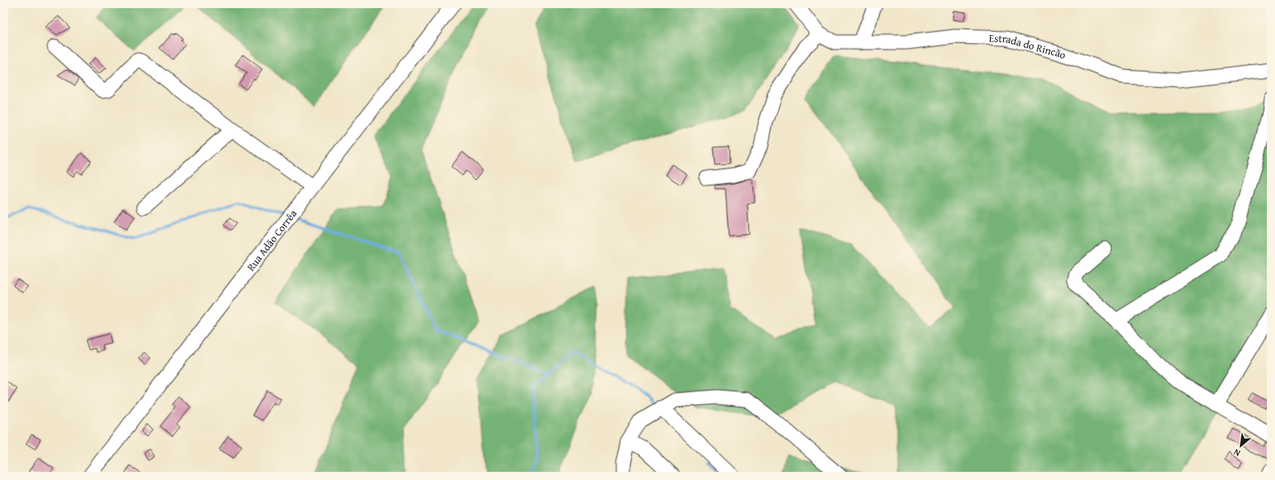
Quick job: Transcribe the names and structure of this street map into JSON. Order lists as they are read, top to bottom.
{
  "streets": {
    "street": ["Estrada do Rincão", "Rua Adão Corrêa"]
  },
  "north": "bottom left"
}
